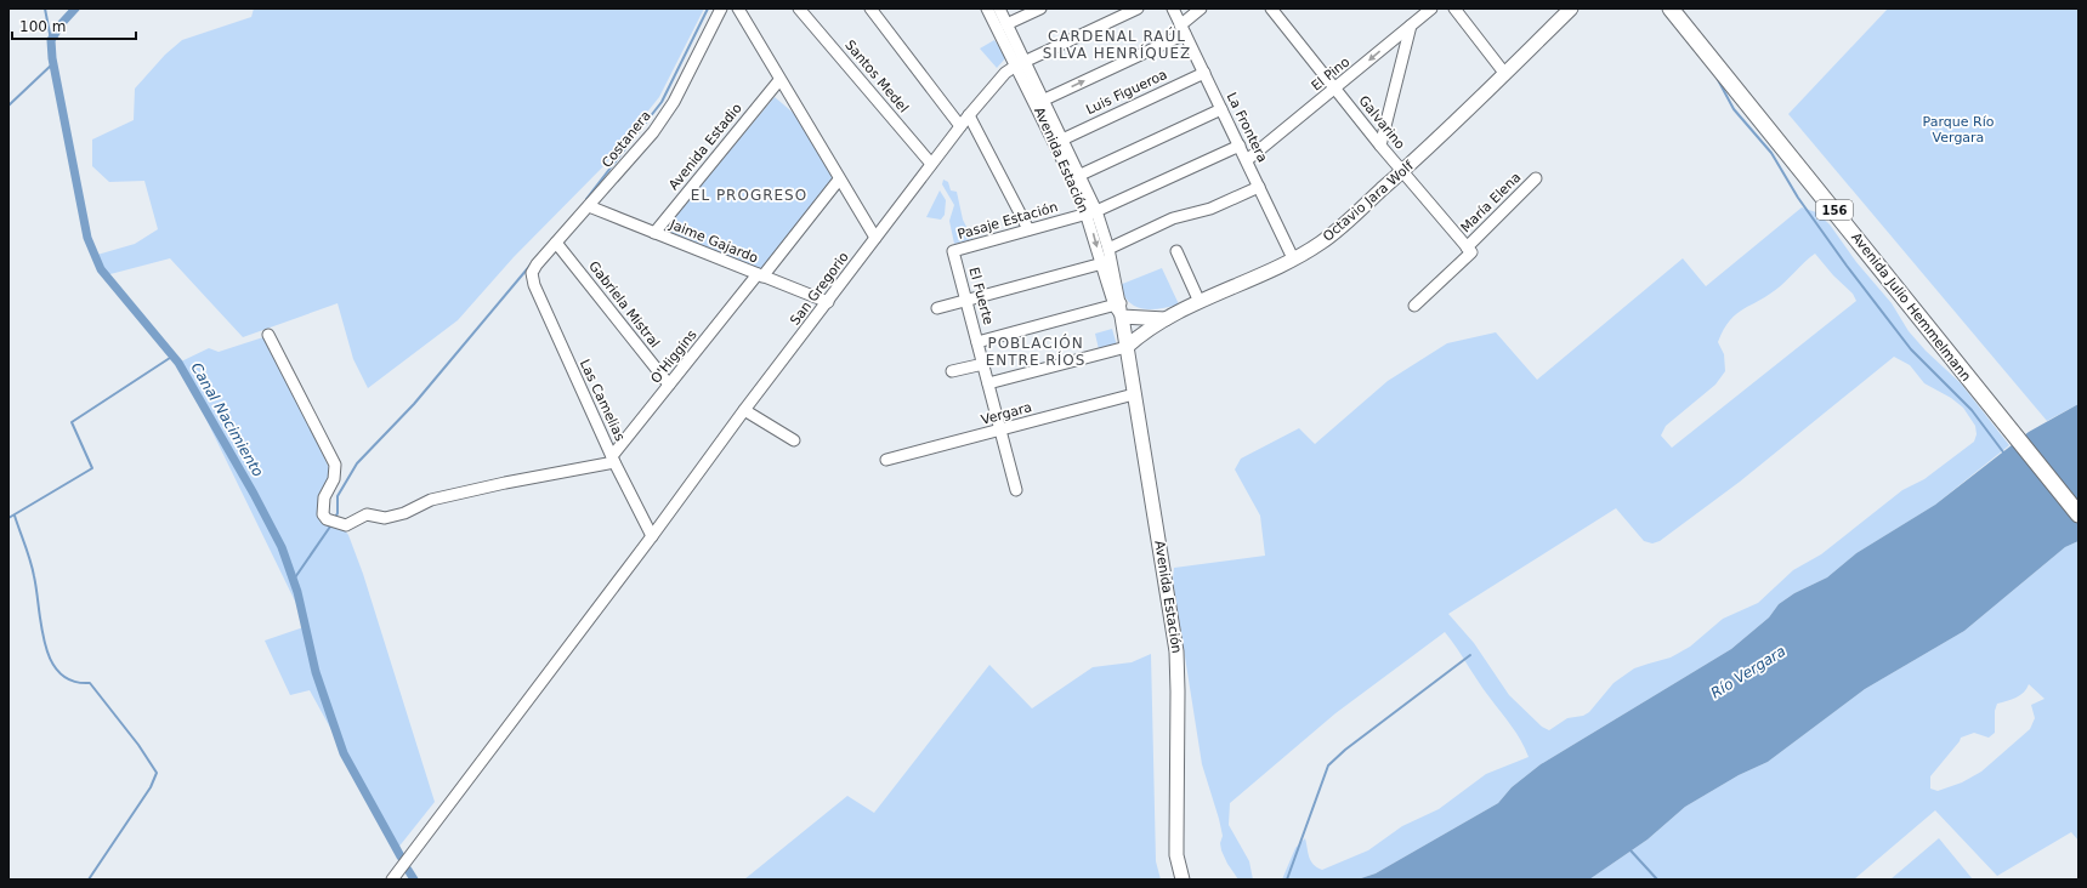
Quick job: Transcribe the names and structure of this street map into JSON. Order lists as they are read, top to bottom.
{
  "streets": {
    "highway": ["156", "Avenida Julio Hemmelmann"],
    "main road": ["Avenida Estación", "Octavio Jara Wolf"],
    "street": [
      "El Pino",
      "Santos Medel",
      "Luis Figueroa",
      "Galvarino",
      "La Frontera",
      "Costanera",
      "Avenida Estadio",
      "María Elena",
      "Pasaje Estación",
      "Jaime Gajardo",
      "San Gregorio",
      "El Fuerte",
      "Gabriela Mistral",
      "O'Higgins",
      "Las Camelias",
      "Vergara"
    ]
  },
  "crossings": [
    ["El Pino", "Galvarino"],
    ["El Pino", "La Frontera"],
    ["Santos Medel", "San Gregorio"],
    ["Luis Figueroa", "La Frontera"],
    ["Luis Figueroa", "Avenida Estación"],
    ["Galvarino", "Octavio Jara Wolf"],
    ["Galvarino", "María Elena"],
    ["La Frontera", "Octavio Jara Wolf"],
    ["La Frontera", "Pasaje Estación"],
    ["Costanera", "Jaime Gajardo"],
    ["Costanera", "Gabriela Mistral"],
    ["Costanera", "Las Camelias"],
    ["Avenida Estadio", "Jaime Gajardo"],
    ["Avenida Estación", "Octavio Jara Wolf"],
    ["Avenida Estación", "Pasaje Estación"],
    ["Avenida Estación", "San Gregorio"],
    ["Avenida Estación", "Vergara"],
    ["Pasaje Estación", "El Fuerte"],
    ["Jaime Gajardo", "San Gregorio"],
    ["Jaime Gajardo", "O'Higgins"],
    ["San Gregorio", "Las Camelias"],
    ["El Fuerte", "Vergara"],
    ["Gabriela Mistral", "O'Higgins"],
    ["O'Higgins", "Las Camelias"]
  ],
  "one_way": ["El Pino"],
  "districts": ["CARDENAL RAÚL SILVA HENRÍQUEZ", "EL PROGRESO", "POBLACIÓN ENTRE RÍOS"],
  "water": ["Canal Nacimiento", "Río Vergara"],
  "parks": ["Parque Río Vergara"],
  "scale_bar": "100 m"
}
